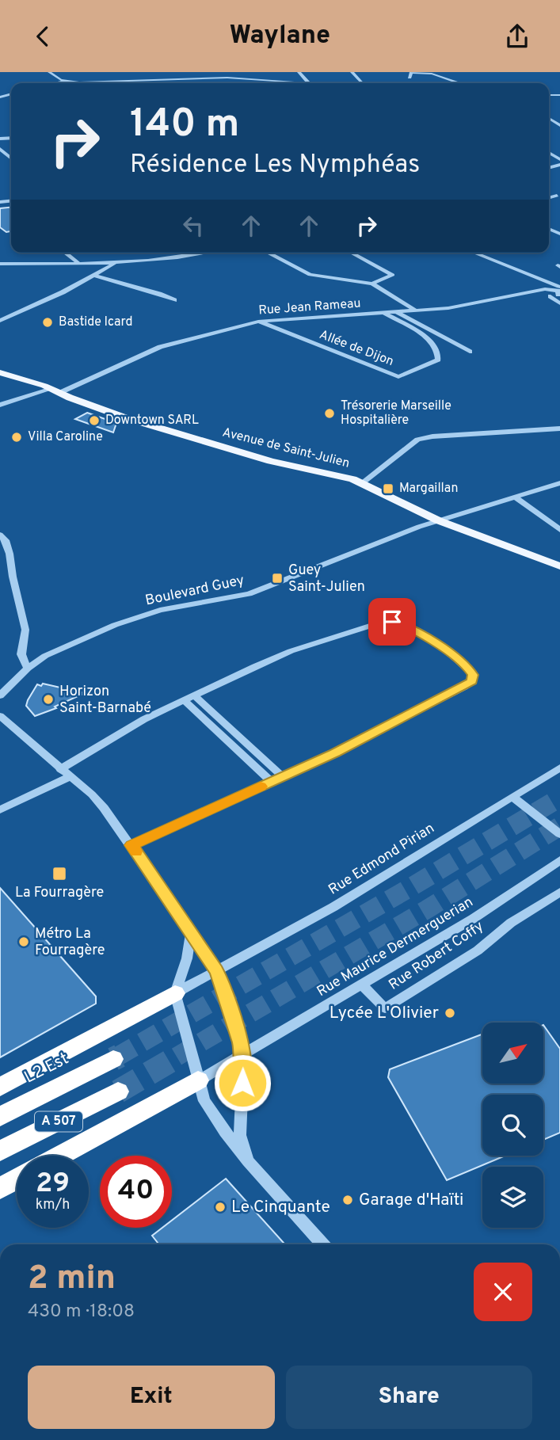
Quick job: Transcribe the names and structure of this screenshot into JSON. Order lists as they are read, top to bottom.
{
  "streets": {
    "highway": ["L2 Est", "A 507"],
    "main road": ["Avenue de Saint-Julien"],
    "street": [
      "Rue Jean Rameau",
      "Allée de Dijon",
      "Boulevard Guey",
      "Rue Edmond Pirian",
      "Rue Maurice Dermerguerian",
      "Rue Robert Coffy"
    ]
  },
  "crossings": [
    ["Rue Jean Rameau", "Allée de Dijon"],
    ["Rue Jean Rameau", "Avenue de Saint-Julien"],
    ["Avenue de Saint-Julien", "Boulevard Guey"],
    ["Rue Maurice Dermerguerian", "Rue Robert Coffy"]
  ],
  "places": {
    "other": [
      "Bastide Icard",
      "Trésorerie Marseille Hospitalière",
      "Downtown SARL",
      "Villa Caroline",
      "Horizon Saint-Barnabé",
      "Métro La Fourragère",
      "Lycée L'Olivier",
      "Garage d'Haïti",
      "Le Cinquante"
    ],
    "transit": ["Margaillan", "Guey Saint-Julien", "La Fourragère"]
  },
  "north": "top right",
  "page": {
    "header": "Waylane",
    "turn": ["140 m", "Résidence Les Nymphéas"],
    "speed": "29 km/h",
    "limit": "40",
    "heading": ["2 min", "430 m · 18:08"],
    "buttons": ["Exit", "Share"]
  }
}
